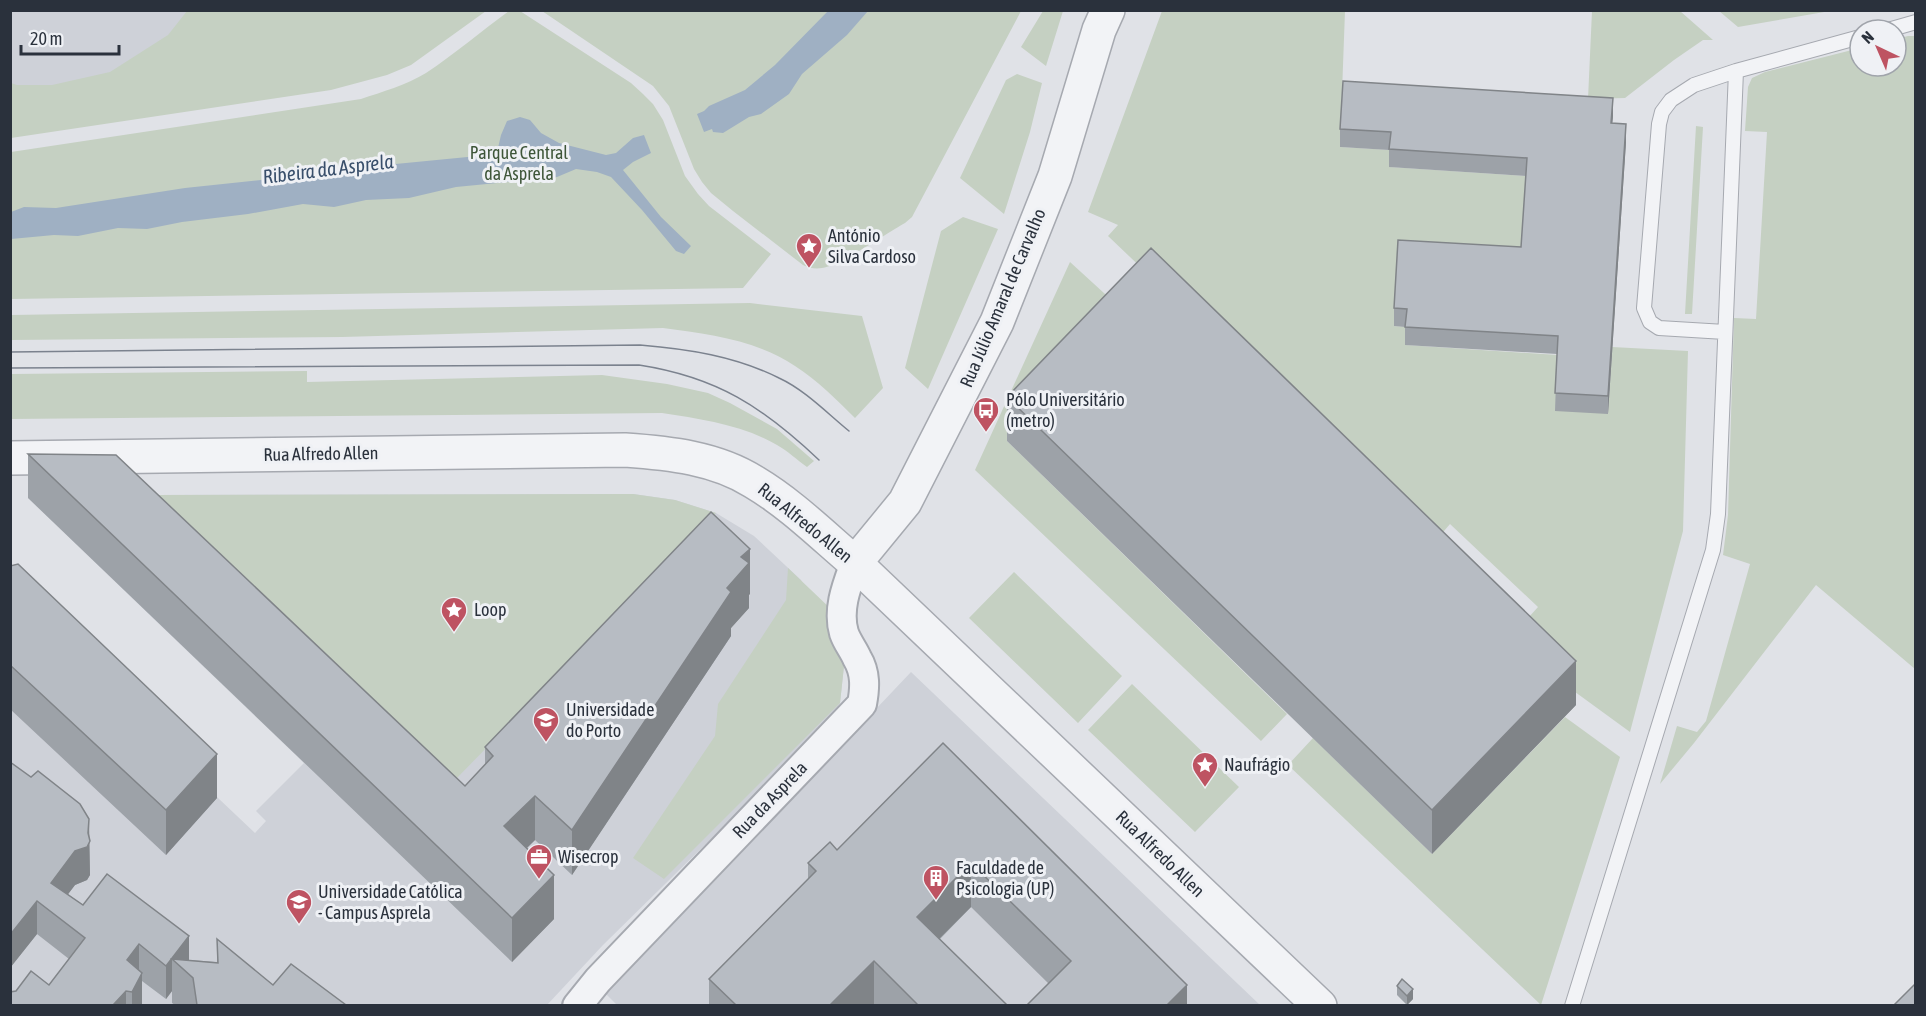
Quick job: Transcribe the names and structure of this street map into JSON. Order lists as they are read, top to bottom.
{
  "streets": {
    "street": ["Rua Júlio Amaral de Carvalho", "Rua Alfredo Allen", "Rua da Asprela"]
  },
  "crossings": [
    ["Rua Júlio Amaral de Carvalho", "Rua Alfredo Allen"],
    ["Rua Júlio Amaral de Carvalho", "Rua da Asprela"],
    ["Rua Alfredo Allen", "Rua da Asprela"]
  ],
  "water": ["Ribeira da Asprela"],
  "parks": ["Parque Central da Asprela"],
  "places": {
    "place": ["António Silva Cardoso", "Loop", "Naufrágio"],
    "bus stop": ["Pólo Universitário (metro)"],
    "school or university": ["Universidade do Porto", "Universidade Católica - Campus Asprela"],
    "office": ["Wisecrop"],
    "building": ["Faculdade de Psicologia (UP)"]
  },
  "scale_bar": "20 m",
  "north": "top left"
}
